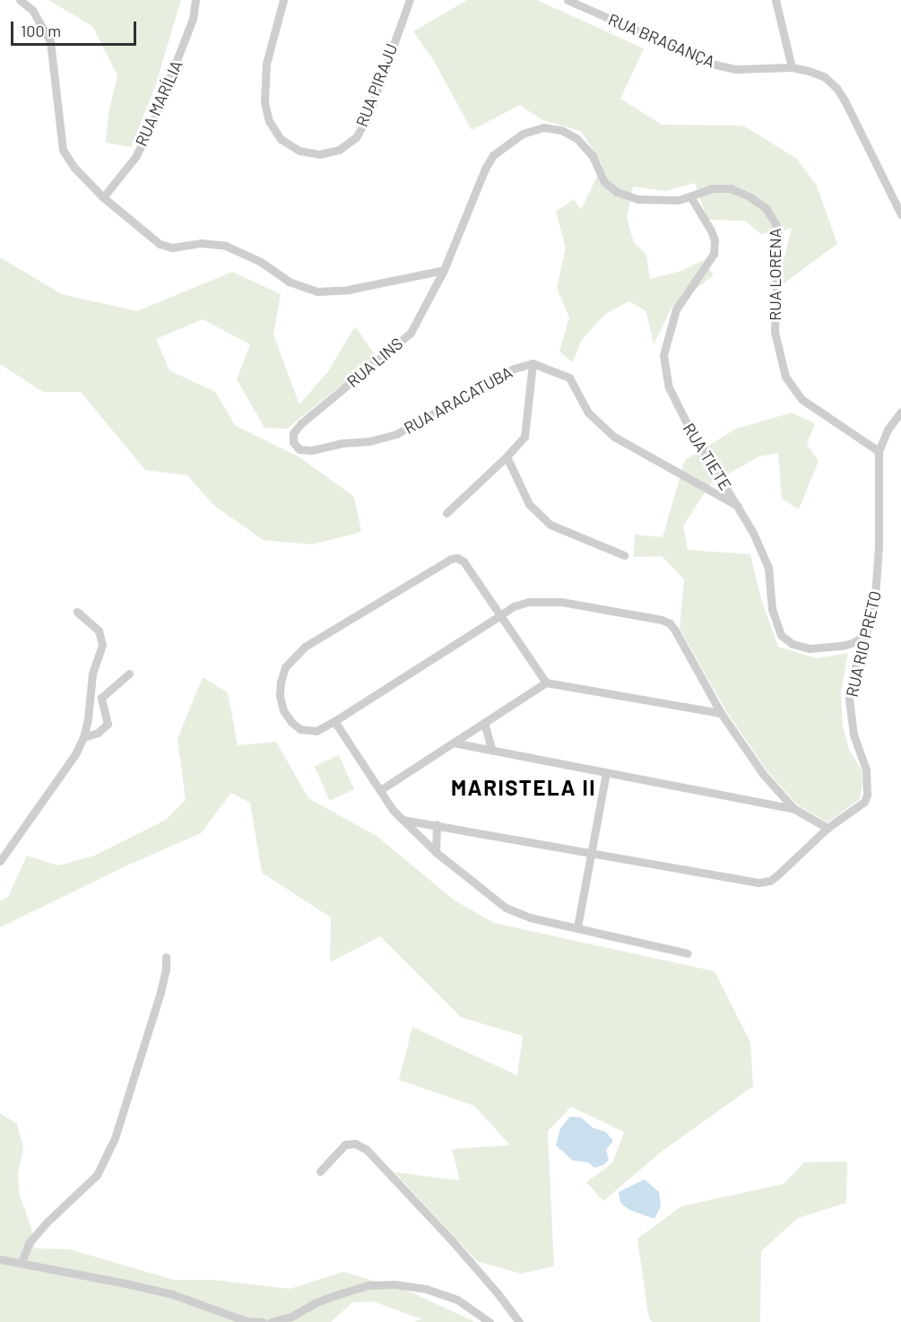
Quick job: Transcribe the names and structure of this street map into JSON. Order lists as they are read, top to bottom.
{
  "streets": {
    "street": [
      "RUA BRAGANÇA",
      "RUA PIRAJU",
      "RUA MARÍLIA",
      "RUA LORENA",
      "RUA LINS",
      "RUA ARACATUBA",
      "RUA TIETE",
      "RUA RIO PRETO"
    ]
  },
  "crossings": [
    ["RUA LORENA", "RUA LINS"],
    ["RUA LORENA", "RUA TIETE"],
    ["RUA LORENA", "RUA RIO PRETO"],
    ["RUA LINS", "RUA ARACATUBA"],
    ["RUA ARACATUBA", "RUA TIETE"],
    ["RUA TIETE", "RUA RIO PRETO"]
  ],
  "districts": ["MARISTELA II"],
  "scale_bar": "100 m"
}
